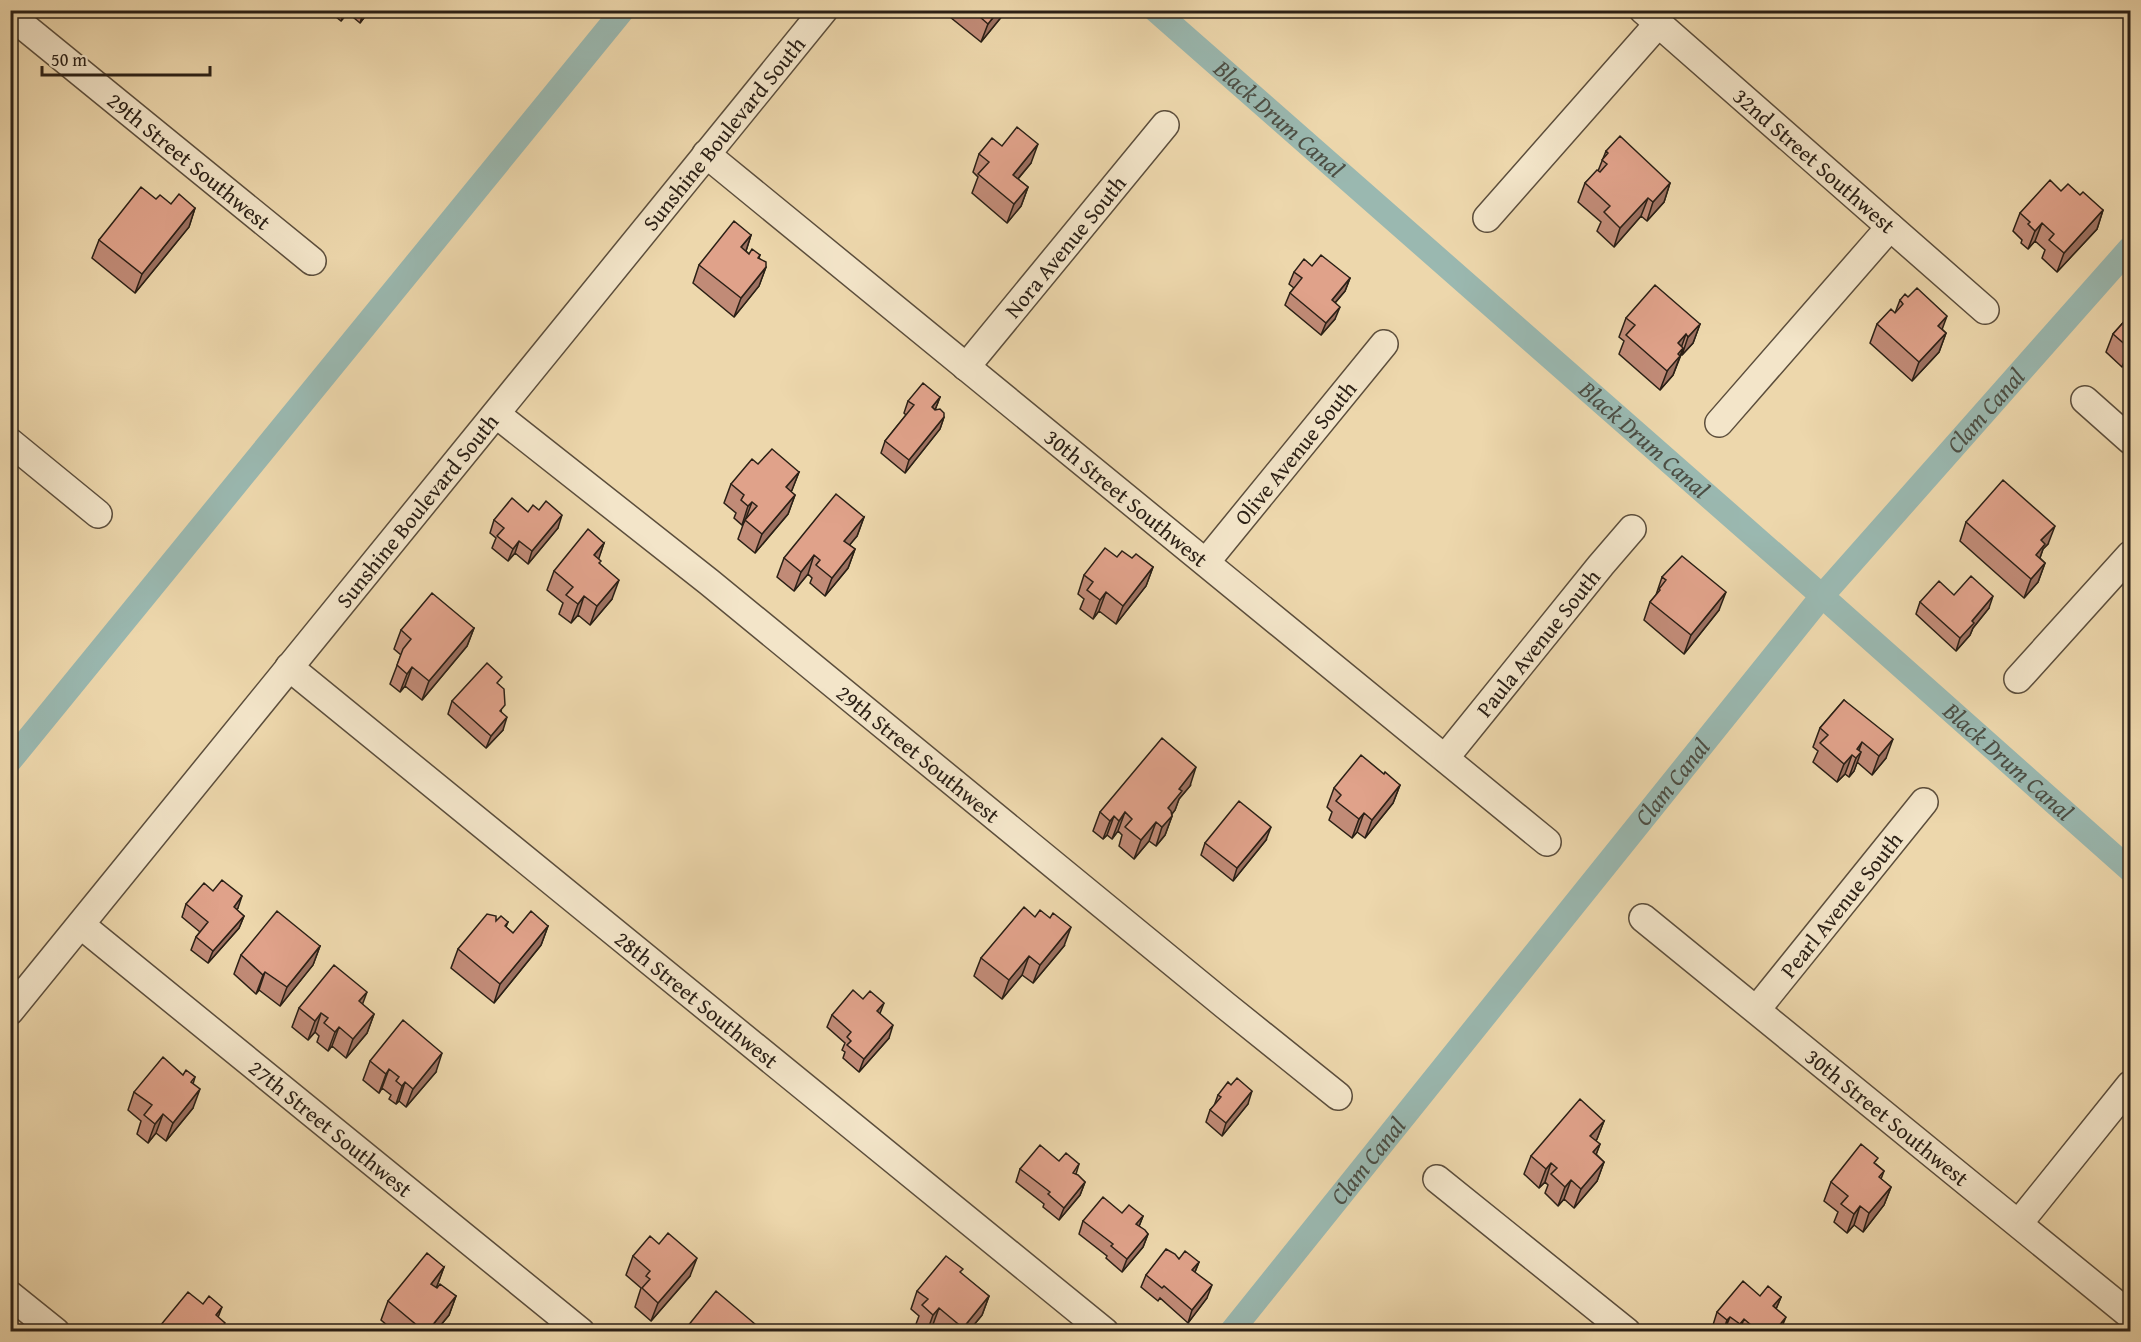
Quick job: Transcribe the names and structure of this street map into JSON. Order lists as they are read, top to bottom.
{
  "streets": {
    "street": [
      "Sunshine Boulevard South",
      "32nd Street Southwest",
      "29th Street Southwest",
      "Nora Avenue South",
      "Olive Avenue South",
      "30th Street Southwest",
      "Paula Avenue South",
      "Pearl Avenue South",
      "28th Street Southwest",
      "27th Street Southwest"
    ]
  },
  "crossings": [
    ["Sunshine Boulevard South", "29th Street Southwest"],
    ["Sunshine Boulevard South", "30th Street Southwest"],
    ["Sunshine Boulevard South", "28th Street Southwest"],
    ["Sunshine Boulevard South", "27th Street Southwest"],
    ["Nora Avenue South", "30th Street Southwest"],
    ["Olive Avenue South", "30th Street Southwest"],
    ["30th Street Southwest", "Paula Avenue South"],
    ["30th Street Southwest", "Pearl Avenue South"]
  ],
  "water": ["Black Drum Canal", "Clam Canal"],
  "scale_bar": "50 m"
}
